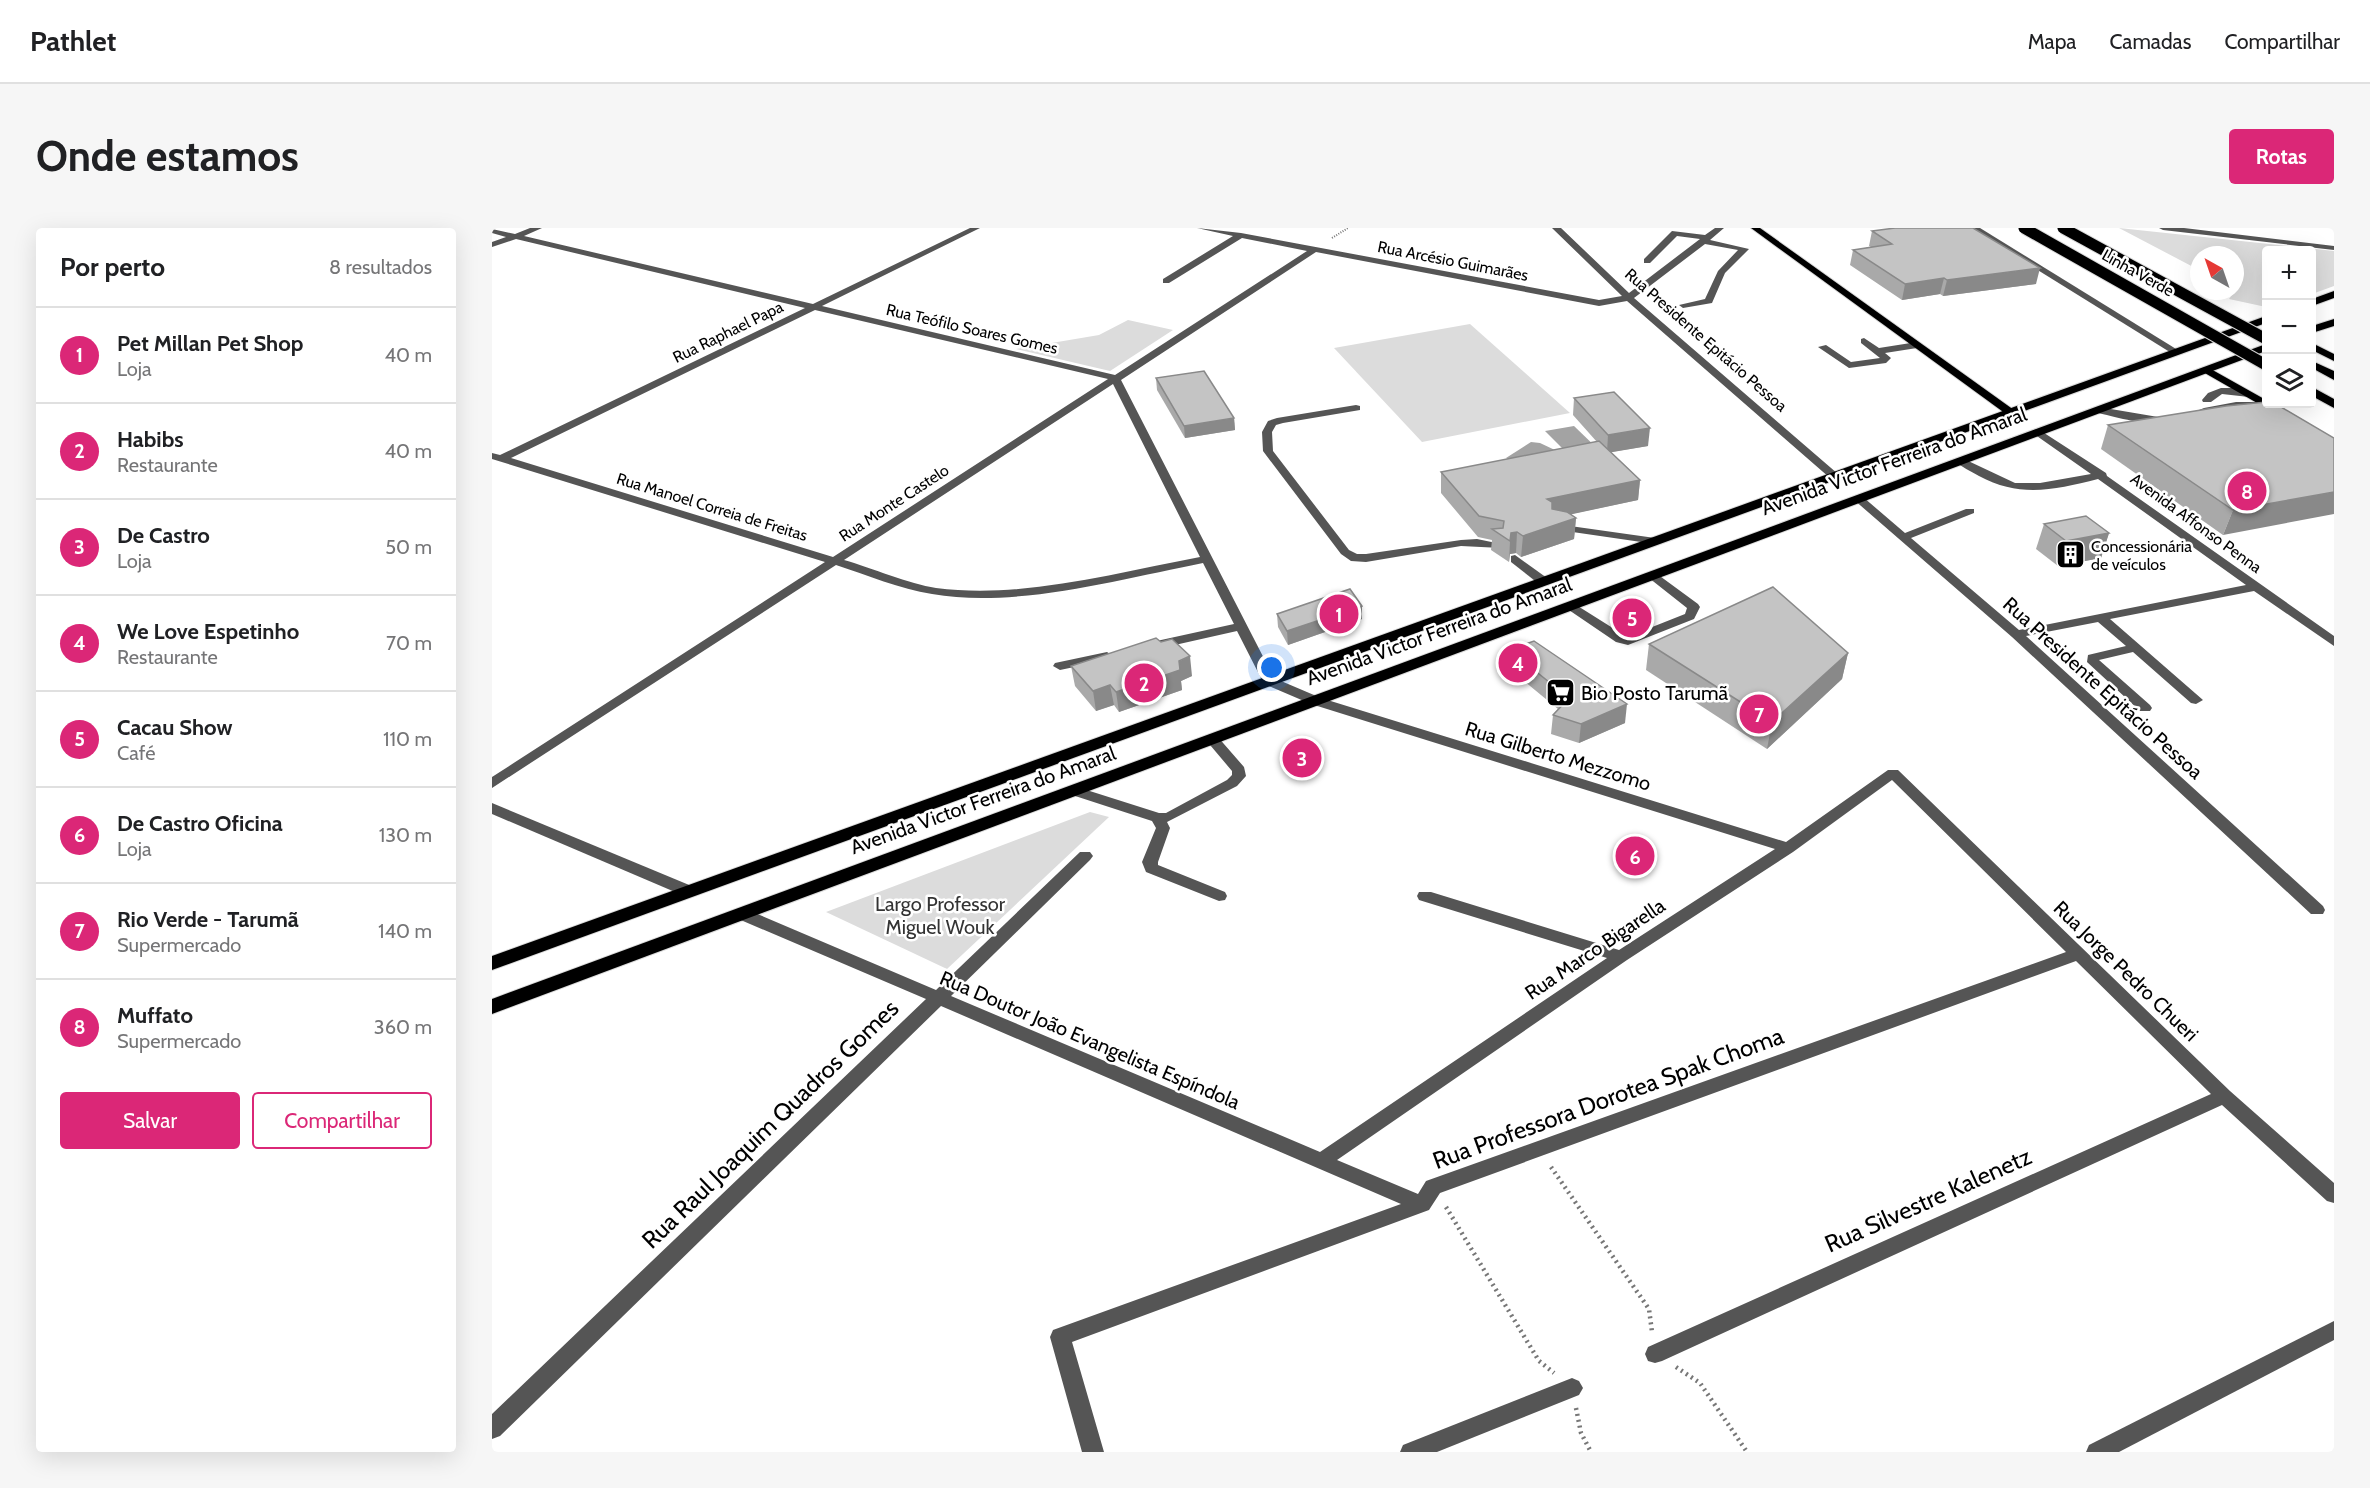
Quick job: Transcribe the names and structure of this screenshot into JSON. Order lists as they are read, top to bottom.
{
  "streets": {
    "highway": ["Linha Verde", "Avenida Victor Ferreira do Amaral"],
    "street": [
      "Rua Arcésio Guimarães",
      "Rua Teófilo Soares Gomes",
      "Rua Raphael Papa",
      "Rua Presidente Epitácio Pessoa",
      "Rua Monte Castelo",
      "Rua Manoel Correia de Freitas",
      "Avenida Affonso Penna",
      "Rua Gilberto Mezzomo",
      "Rua Marco Bigarella",
      "Rua Jorge Pedro Chueri",
      "Rua Doutor João Evangelista Espíndola",
      "Rua Professora Dorotea Spak Choma",
      "Rua Raul Joaquim Quadros Gomes",
      "Rua Silvestre Kalenetz"
    ]
  },
  "crossings": [
    ["Rua Arcésio Guimarães", "Rua Presidente Epitácio Pessoa"],
    ["Rua Arcésio Guimarães", "Rua Monte Castelo"],
    ["Rua Teófilo Soares Gomes", "Rua Raphael Papa"],
    ["Rua Teófilo Soares Gomes", "Rua Monte Castelo"],
    ["Rua Raphael Papa", "Rua Manoel Correia de Freitas"],
    ["Rua Presidente Epitácio Pessoa", "Avenida Victor Ferreira do Amaral"],
    ["Avenida Victor Ferreira do Amaral", "Avenida Affonso Penna"],
    ["Avenida Victor Ferreira do Amaral", "Rua Gilberto Mezzomo"],
    ["Avenida Victor Ferreira do Amaral", "Rua Doutor João Evangelista Espíndola"],
    ["Rua Monte Castelo", "Rua Manoel Correia de Freitas"],
    ["Rua Gilberto Mezzomo", "Rua Marco Bigarella"],
    ["Rua Marco Bigarella", "Rua Jorge Pedro Chueri"],
    ["Rua Marco Bigarella", "Rua Doutor João Evangelista Espíndola"],
    ["Rua Jorge Pedro Chueri", "Rua Professora Dorotea Spak Choma"],
    ["Rua Jorge Pedro Chueri", "Rua Silvestre Kalenetz"],
    ["Rua Doutor João Evangelista Espíndola", "Rua Professora Dorotea Spak Choma"],
    ["Rua Doutor João Evangelista Espíndola", "Rua Raul Joaquim Quadros Gomes"]
  ],
  "parks": ["Largo Professor Miguel Wouk"],
  "places": {
    "building": ["Concessionária de veículos"],
    "supermarket": ["Bio Posto Tarumã"]
  },
  "north": "top left",
  "page": {
    "header": "Pathlet",
    "nav": ["Mapa", "Camadas", "Compartilhar"],
    "buttons": [
      "Rotas",
      ["Salvar", "Compartilhar"]
    ],
    "title": "Onde estamos",
    "heading": ["Por perto", "8 resultados"],
    "map_buttons": ["+", "−"],
    "list": [
      {
        "mark": "1",
        "name": "Pet Millan Pet Shop",
        "note": "Loja",
        "value": "40 m"
      },
      {
        "mark": "2",
        "name": "Habibs",
        "note": "Restaurante",
        "value": "40 m"
      },
      {
        "mark": "3",
        "name": "De Castro",
        "note": "Loja",
        "value": "50 m"
      },
      {
        "mark": "4",
        "name": "We Love Espetinho",
        "note": "Restaurante",
        "value": "70 m"
      },
      {
        "mark": "5",
        "name": "Cacau Show",
        "note": "Café",
        "value": "110 m"
      },
      {
        "mark": "6",
        "name": "De Castro Oficina",
        "note": "Loja",
        "value": "130 m"
      },
      {
        "mark": "7",
        "name": "Rio Verde - Tarumã",
        "note": "Supermercado",
        "value": "140 m"
      },
      {
        "mark": "8",
        "name": "Muffato",
        "note": "Supermercado",
        "value": "360 m"
      }
    ],
    "pins": [
      "8",
      "1",
      "5",
      "4",
      "2",
      "7",
      "3",
      "6"
    ]
  }
}
